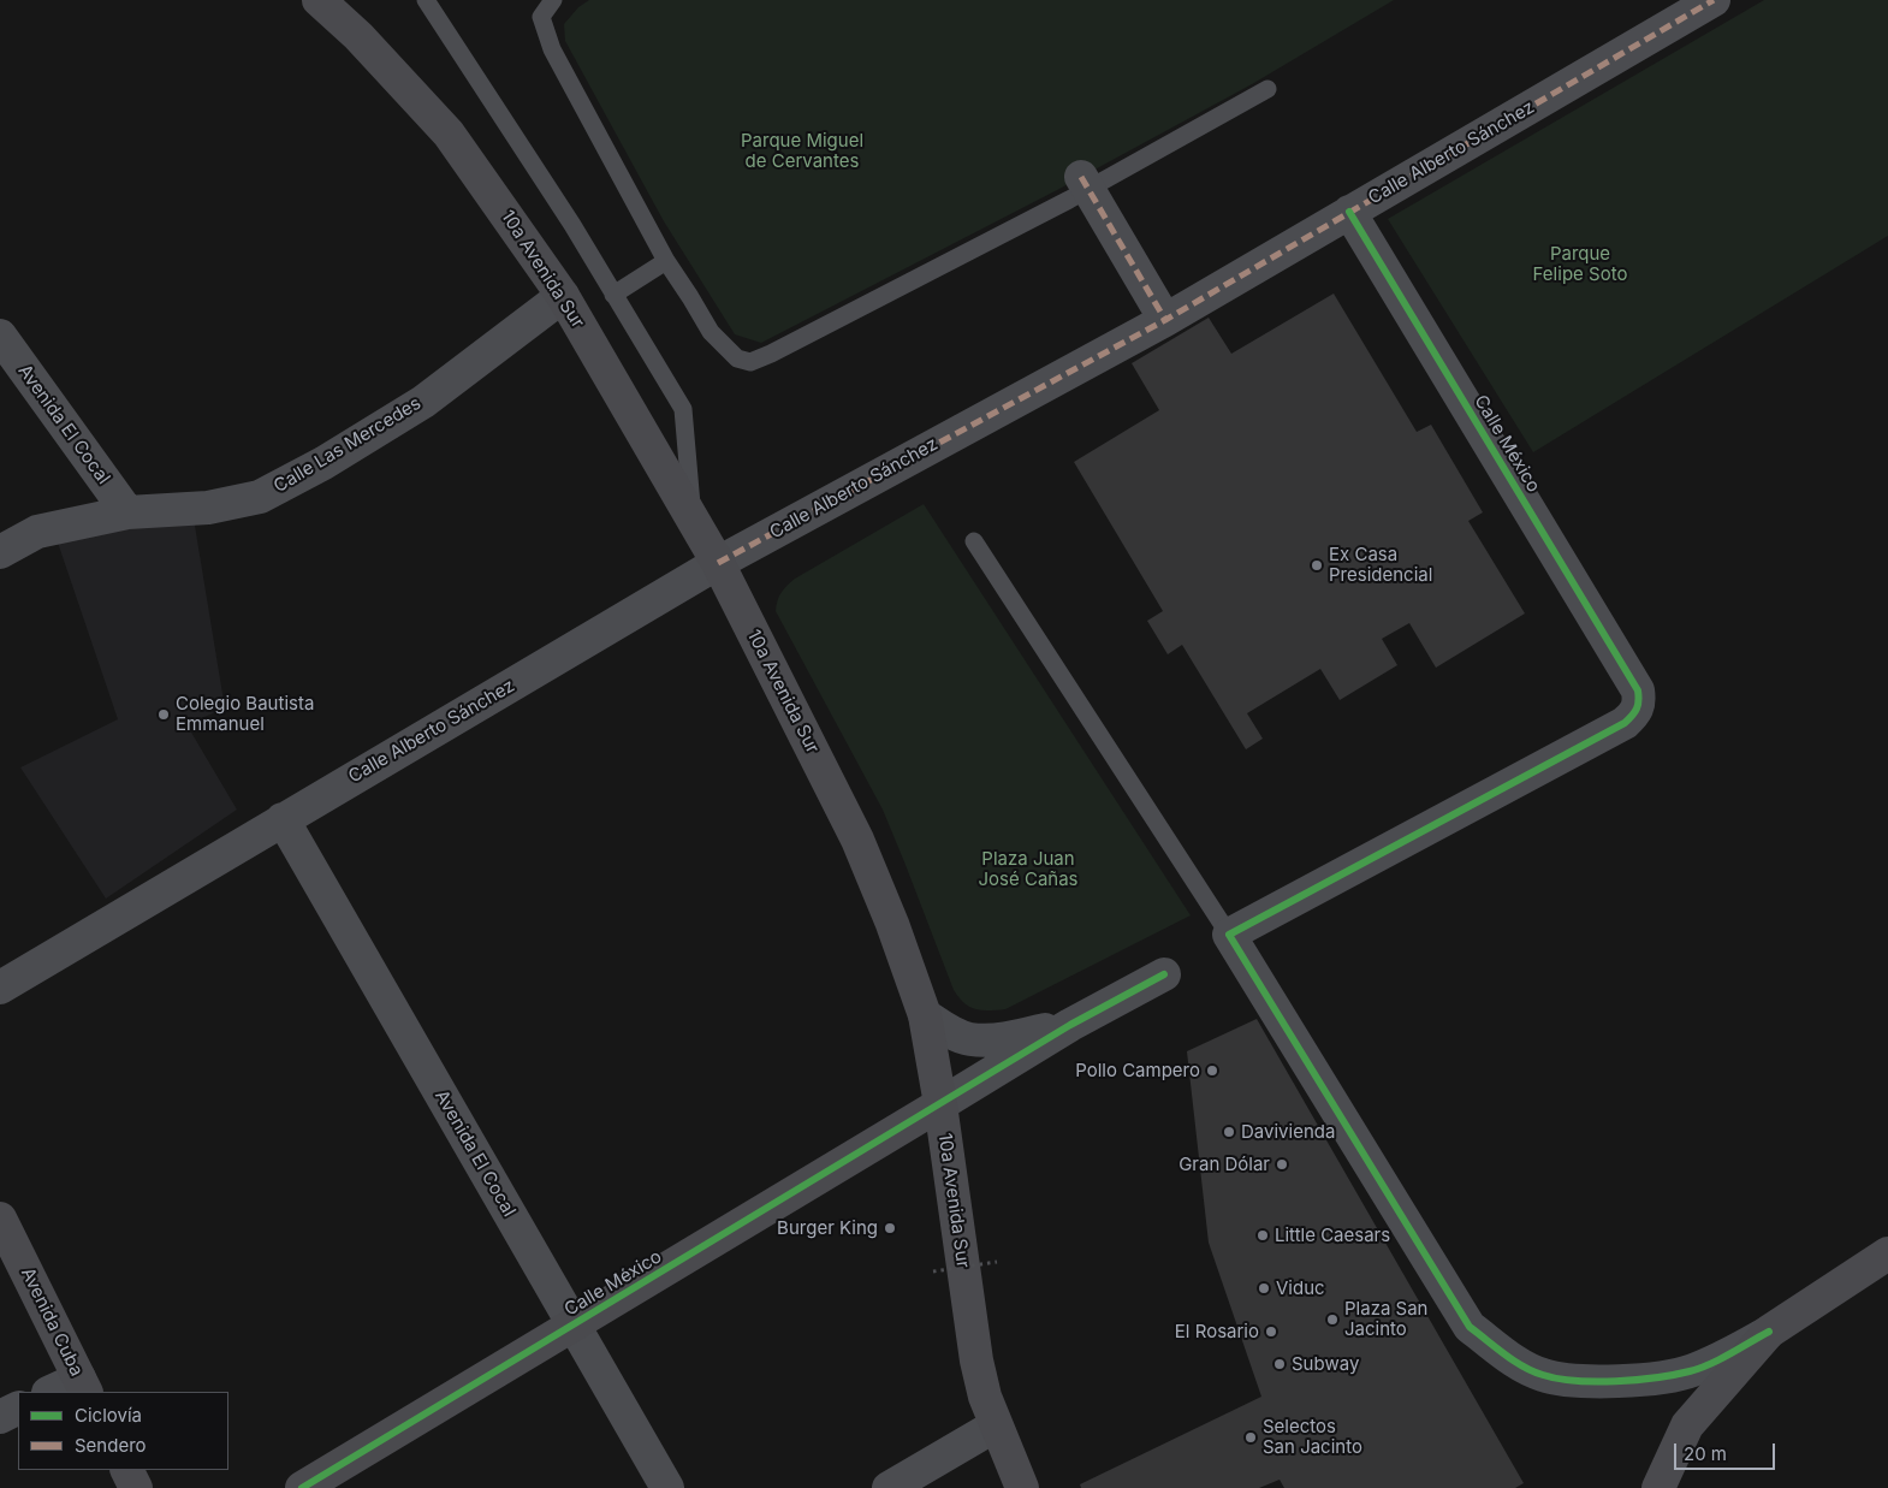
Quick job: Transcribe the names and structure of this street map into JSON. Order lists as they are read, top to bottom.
{
  "streets": {
    "main road": ["10a Avenida Sur", "Calle México", "Avenida Cuba"],
    "street": ["Calle Alberto Sánchez", "Avenida El Cocal", "Calle Las Mercedes"]
  },
  "crossings": [
    ["Calle Alberto Sánchez", "10a Avenida Sur"],
    ["Calle Alberto Sánchez", "Avenida El Cocal"],
    ["Calle Alberto Sánchez", "Calle México"],
    ["10a Avenida Sur", "Calle México"],
    ["10a Avenida Sur", "Calle Las Mercedes"],
    ["Avenida El Cocal", "Calle México"],
    ["Avenida El Cocal", "Calle Las Mercedes"]
  ],
  "parks": ["Parque Miguel de Cervantes", "Parque Felipe Soto", "Plaza Juan José Cañas"],
  "places": [
    "Ex Casa Presidencial",
    "Colegio Bautista Emmanuel",
    "Pollo Campero",
    "Davivienda",
    "Gran Dólar",
    "Burger King",
    "Little Caesars",
    "Viduc",
    "Plaza San Jacinto",
    "El Rosario",
    "Subway",
    "Selectos San Jacinto"
  ],
  "legend": ["Ciclovía", "Sendero"],
  "scale_bar": "20 m"
}
